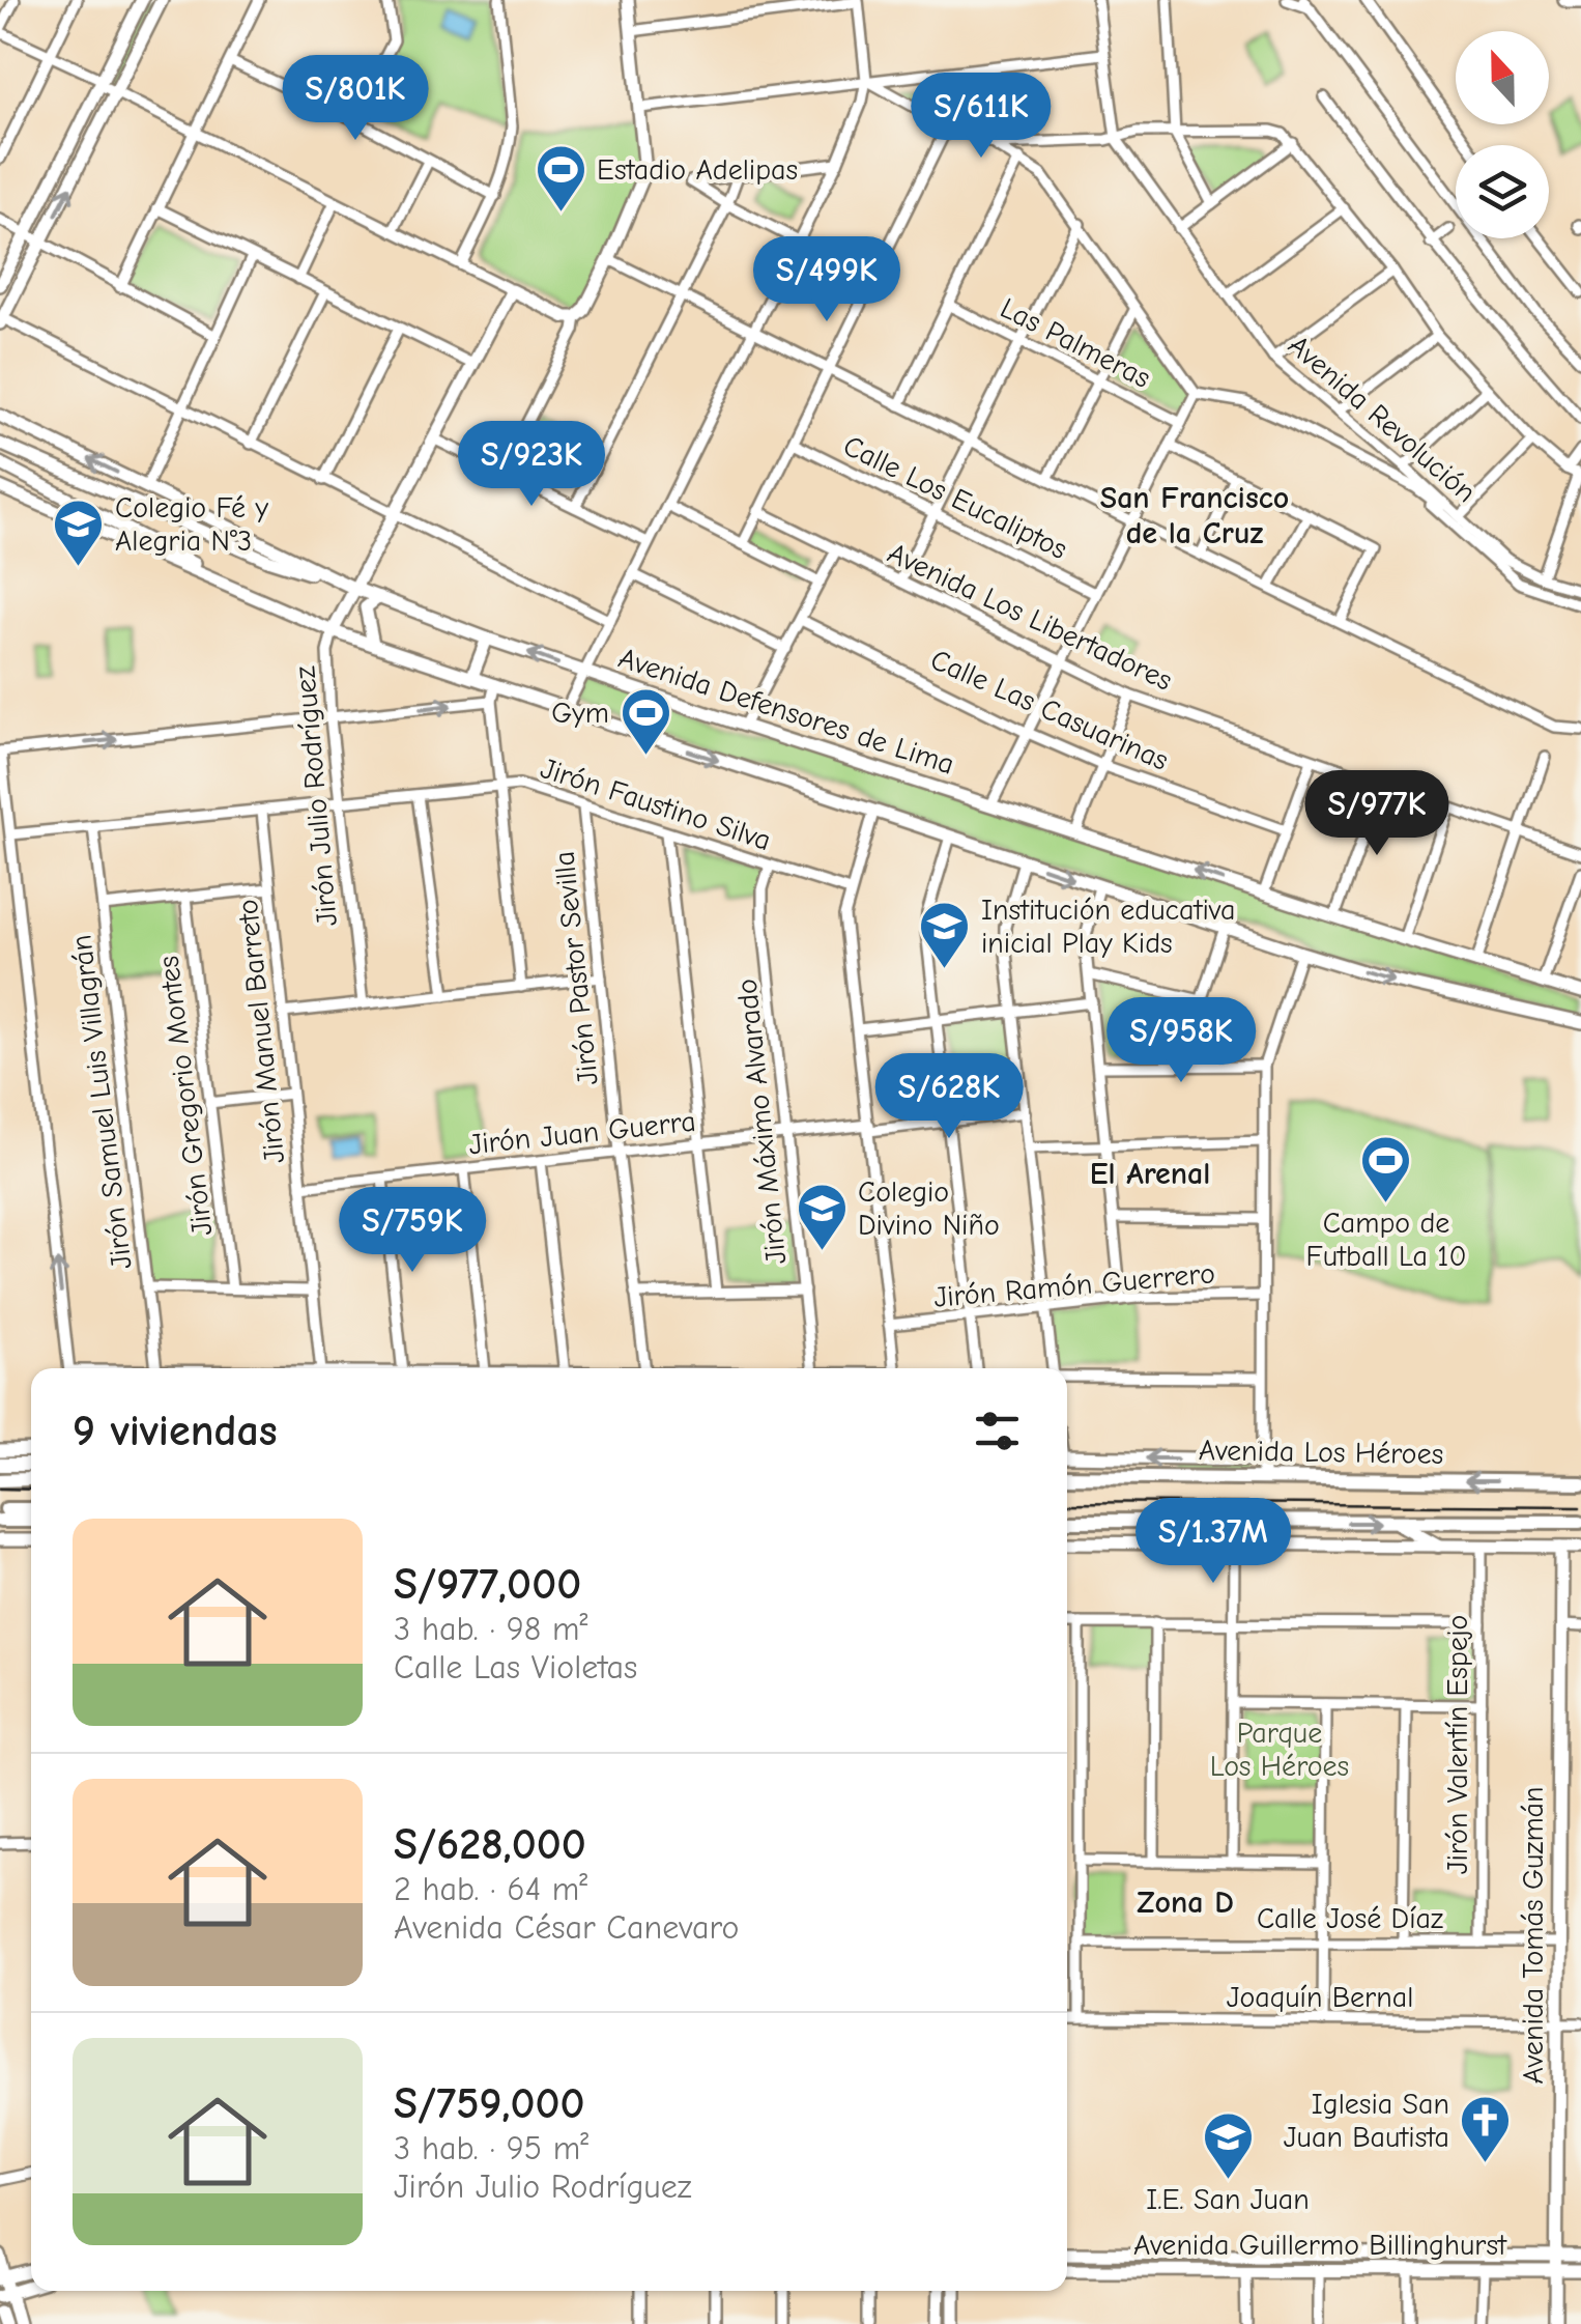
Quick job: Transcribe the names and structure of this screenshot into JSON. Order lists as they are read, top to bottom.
{
  "streets": {
    "main road": [
      "Avenida Defensores de Lima",
      "Jirón Julio Rodríguez",
      "Avenida Los Héroes",
      "Avenida Tomás Guzmán",
      "Avenida Guillermo Billinghurst"
    ],
    "street": [
      "Las Palmeras",
      "Avenida Revolución",
      "Calle Los Eucaliptos",
      "Avenida Los Libertadores",
      "Calle Las Casuarinas",
      "Jirón Faustino Silva",
      "Jirón Pastor Sevilla",
      "Jirón Manuel Barreto",
      "Jirón Gregorio Montes",
      "Jirón Samuel Luis Villagrán",
      "Jirón Máximo Alvarado",
      "Jirón Juan Guerra",
      "Jirón Ramón Guerrero",
      "Jirón Valentín Espejo",
      "Calle José Díaz",
      "Joaquín Bernal"
    ]
  },
  "crossings": [
    ["Avenida Defensores de Lima", "Jirón Julio Rodríguez"],
    ["Jirón Julio Rodríguez", "Jirón Faustino Silva"],
    ["Jirón Faustino Silva", "Jirón Pastor Sevilla"],
    ["Jirón Faustino Silva", "Jirón Manuel Barreto"],
    ["Jirón Faustino Silva", "Jirón Samuel Luis Villagrán"],
    ["Jirón Faustino Silva", "Jirón Máximo Alvarado"],
    ["Jirón Pastor Sevilla", "Jirón Juan Guerra"],
    ["Jirón Manuel Barreto", "Jirón Juan Guerra"],
    ["Jirón Máximo Alvarado", "Jirón Juan Guerra"],
    ["Jirón Valentín Espejo", "Calle José Díaz"],
    ["Calle José Díaz", "Avenida Tomás Guzmán"],
    ["Avenida Tomás Guzmán", "Joaquín Bernal"],
    ["Avenida Tomás Guzmán", "Avenida Guillermo Billinghurst"]
  ],
  "districts": ["San Francisco de la Cruz", "El Arenal", "Zona D"],
  "parks": ["Parque Los Héroes"],
  "places": {
    "sports": ["Estadio Adelipas", "Gym", "Campo de Futball La 10"],
    "school or university": [
      "Colegio Fé y Alegria N°3",
      "Institución educativa inicial Play Kids",
      "Colegio Divino Niño",
      "I.E. San Juan"
    ],
    "church": ["Iglesia San Juan Bautista"]
  },
  "north": "top",
  "page": {
    "price": [
      "S/801K",
      "S/611K",
      "S/499K",
      "S/923K",
      "S/977K",
      "S/958K",
      "S/628K",
      "S/759K",
      "S/1.37M"
    ],
    "heading": "9 viviendas",
    "list": [
      {
        "name": "S/977,000",
        "note": "3 hab. · 98 m² · Calle Las Violetas"
      },
      {
        "name": "S/628,000",
        "note": "2 hab. · 64 m² · Avenida César Canevaro"
      },
      {
        "name": "S/759,000",
        "note": "3 hab. · 95 m² · Jirón Julio Rodríguez"
      }
    ]
  }
}
